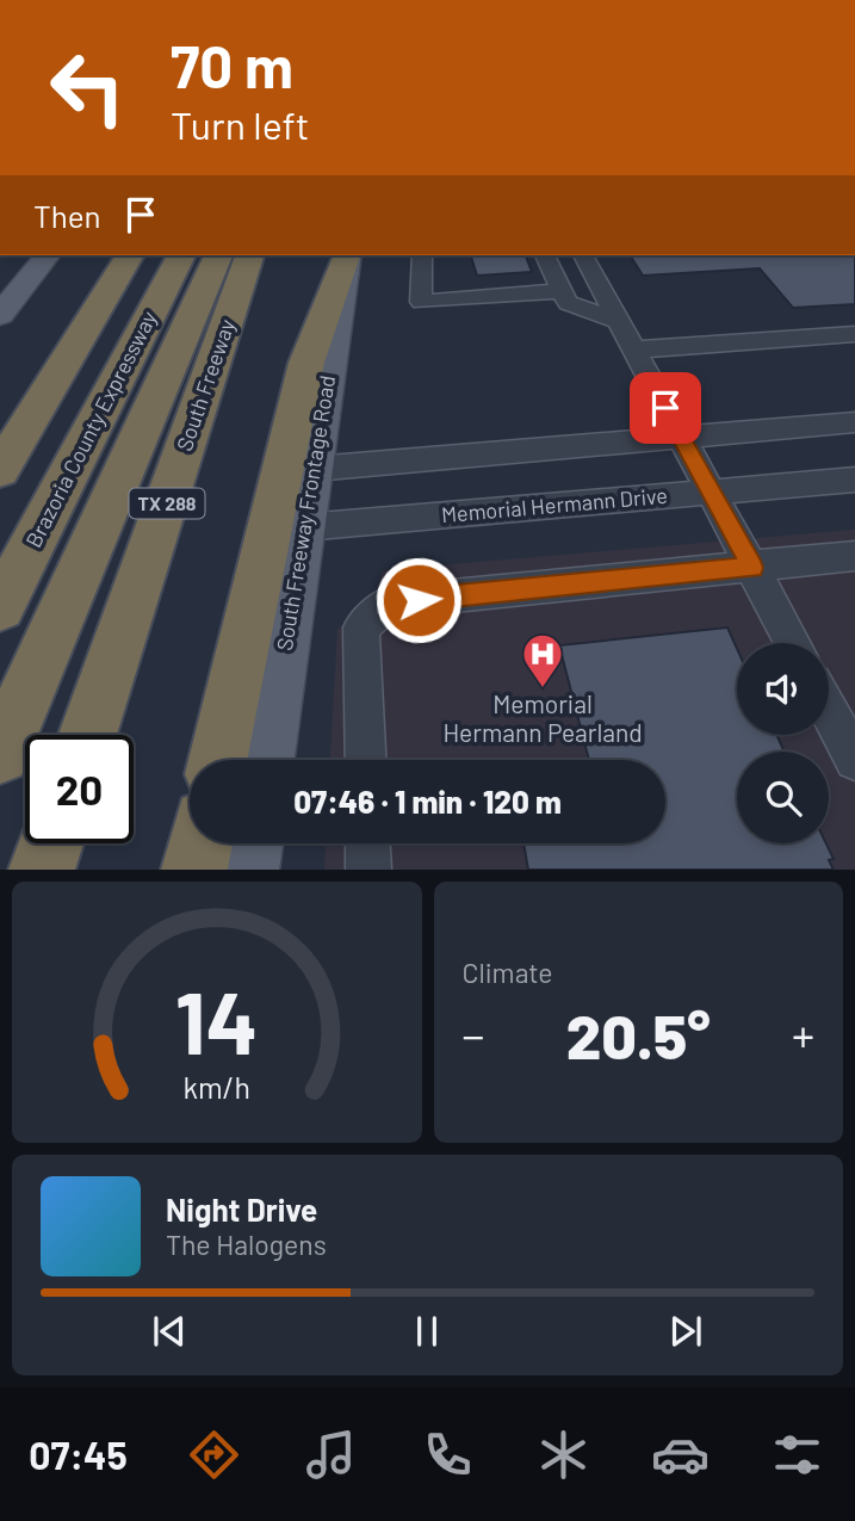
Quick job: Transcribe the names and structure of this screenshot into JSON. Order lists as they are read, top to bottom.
{
  "streets": {
    "highway": ["South Freeway", "Brazoria County Expressway", "TX 288"],
    "main road": ["South Freeway Frontage Road"],
    "street": ["Memorial Hermann Drive"]
  },
  "crossings": [
    ["Memorial Hermann Drive", "South Freeway Frontage Road"]
  ],
  "places": {
    "hospital": ["Memorial Hermann Pearland"]
  },
  "page": {
    "turn": ["70 m", "Turn left"],
    "then": "Then",
    "limit": "20",
    "trip": "07:46 · 1 min · 120 m",
    "tile": "Climate",
    "heat": ["−", "20.5°", "+"],
    "song": ["Night Drive", "The Halogens"],
    "tabs": "07:45",
    "gauge": ["14", "km/h"]
  }
}
